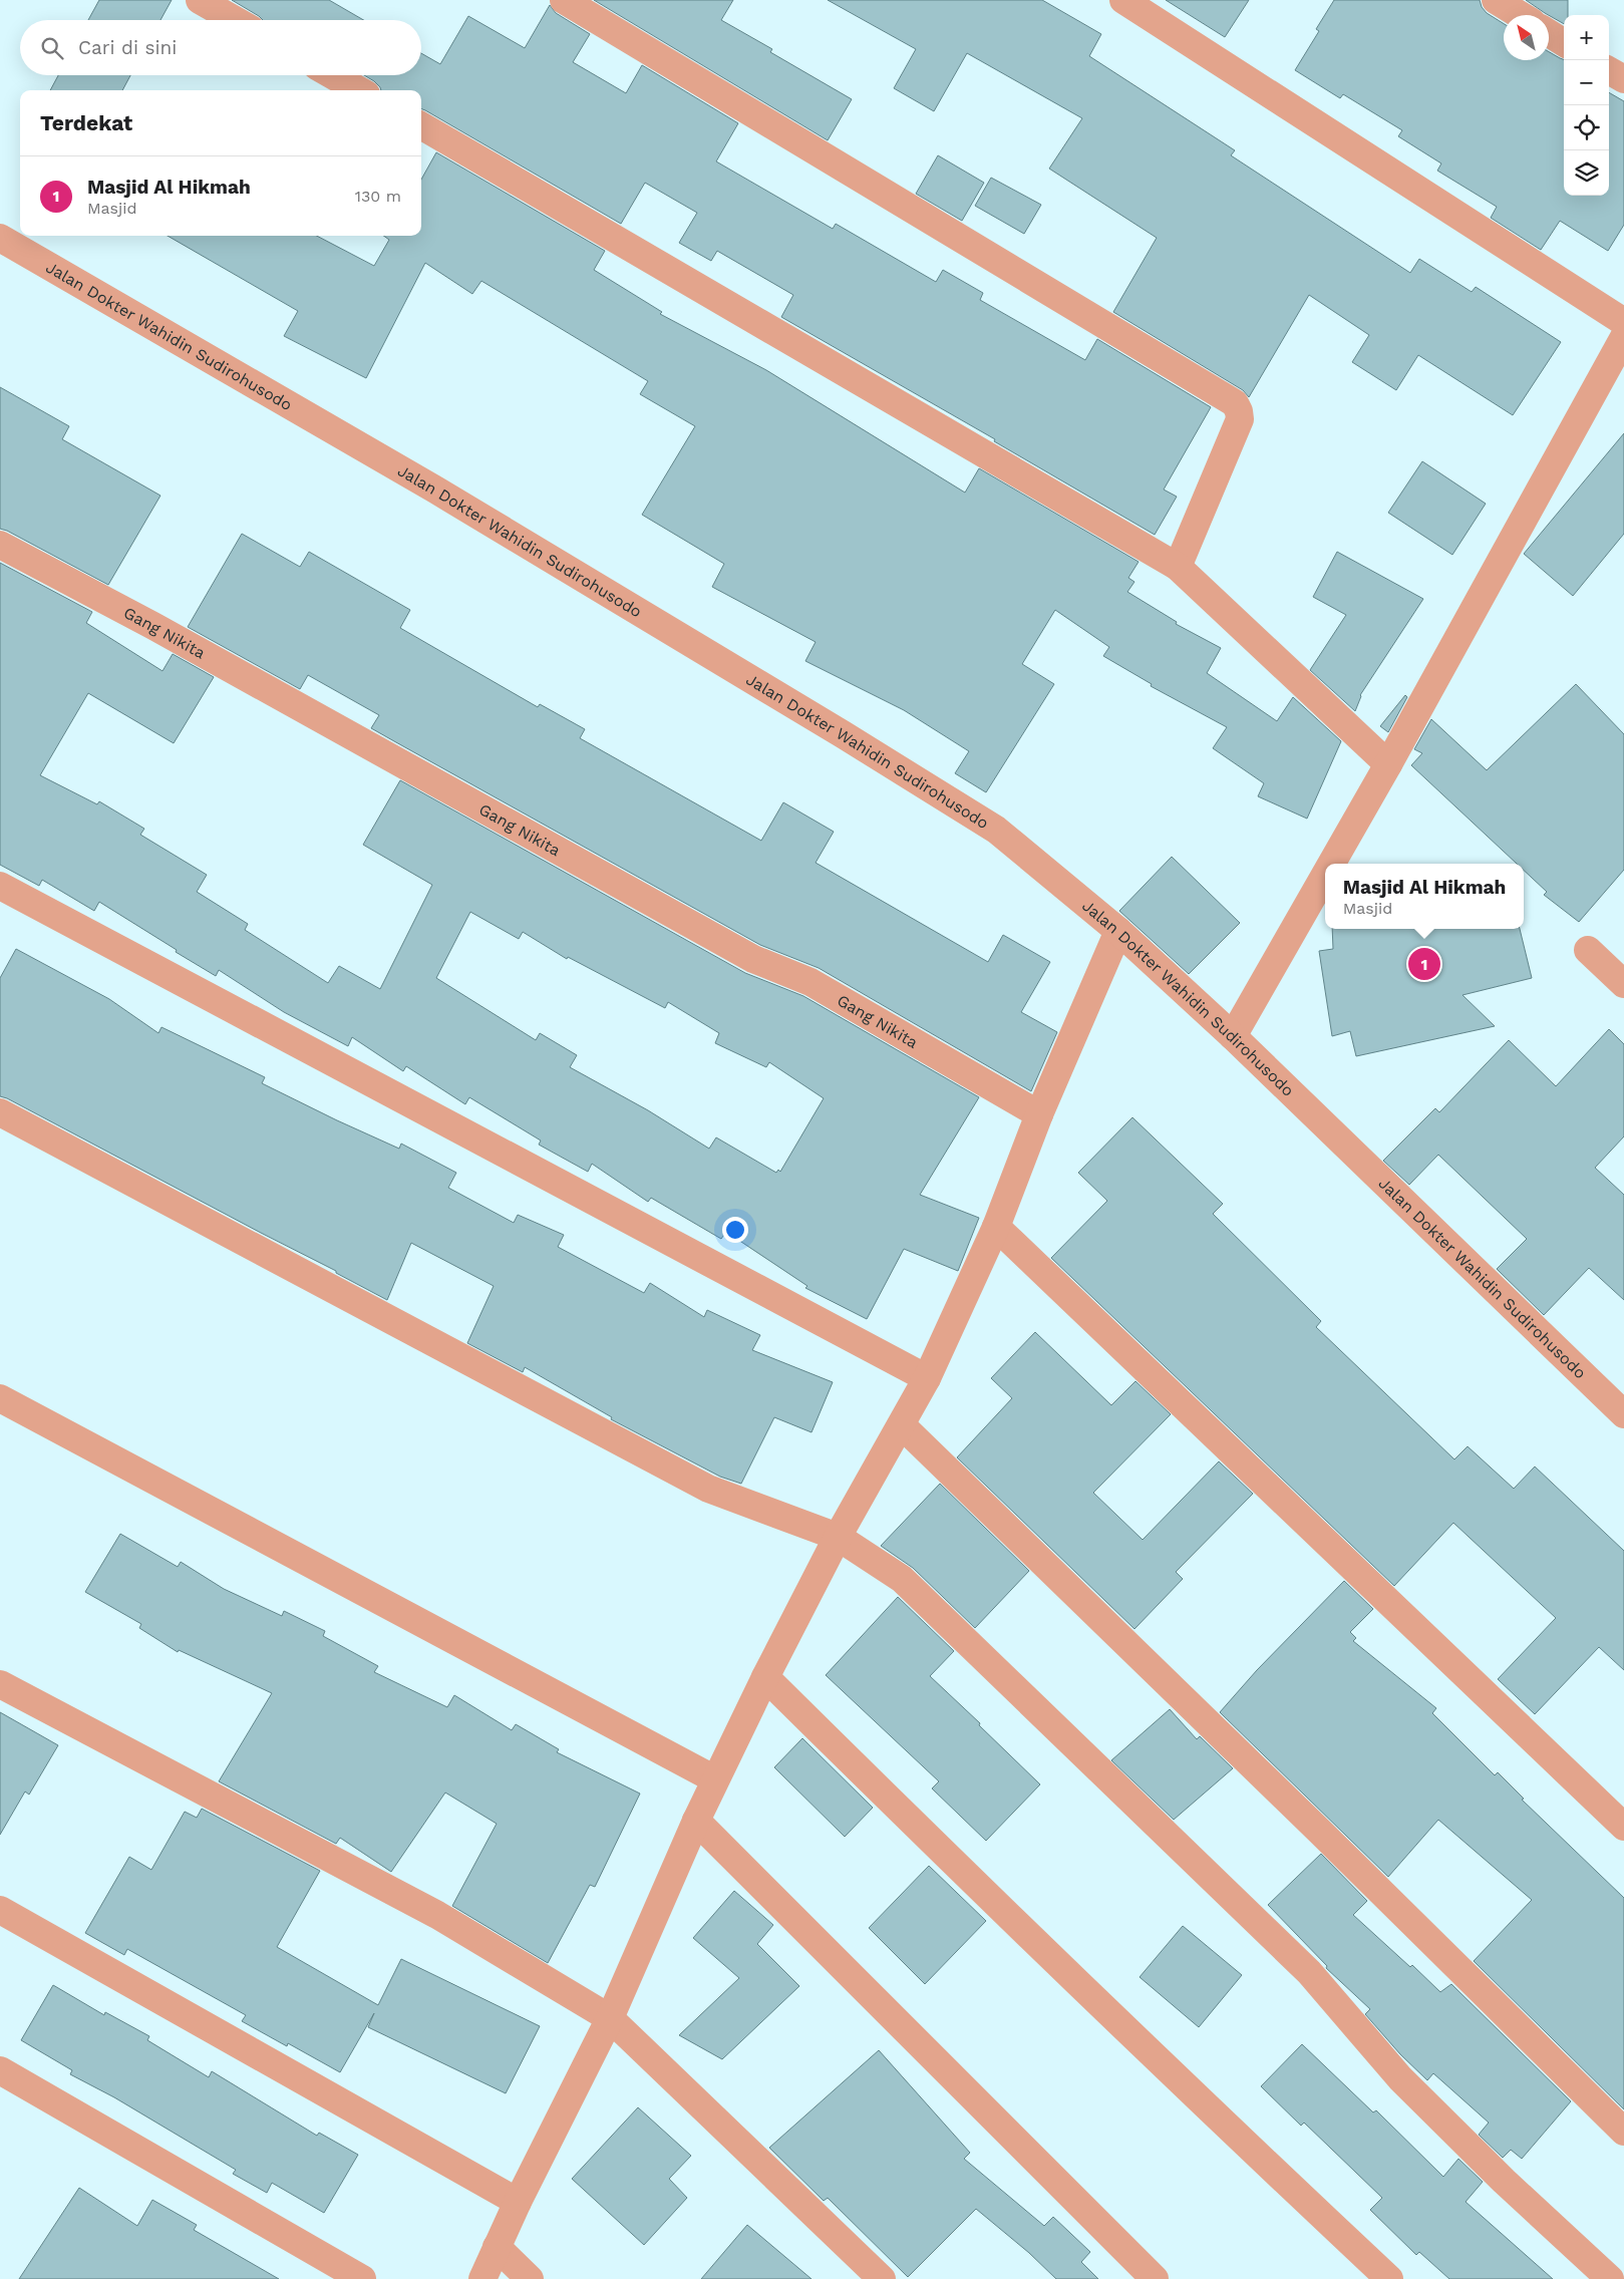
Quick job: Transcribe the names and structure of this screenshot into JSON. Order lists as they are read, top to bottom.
{
  "streets": {
    "street": ["Jalan Dokter Wahidin Sudirohusodo", "Gang Nikita"]
  },
  "north": "top left",
  "page": {
    "map_buttons": ["+", "−"],
    "search": "Cari di sini",
    "heading": "Terdekat",
    "list": [
      {
        "mark": "1",
        "name": "Masjid Al Hikmah",
        "note": "Masjid",
        "value": "130 m"
      }
    ],
    "popup": ["Masjid Al Hikmah", "Masjid"],
    "pins": "1"
  }
}
